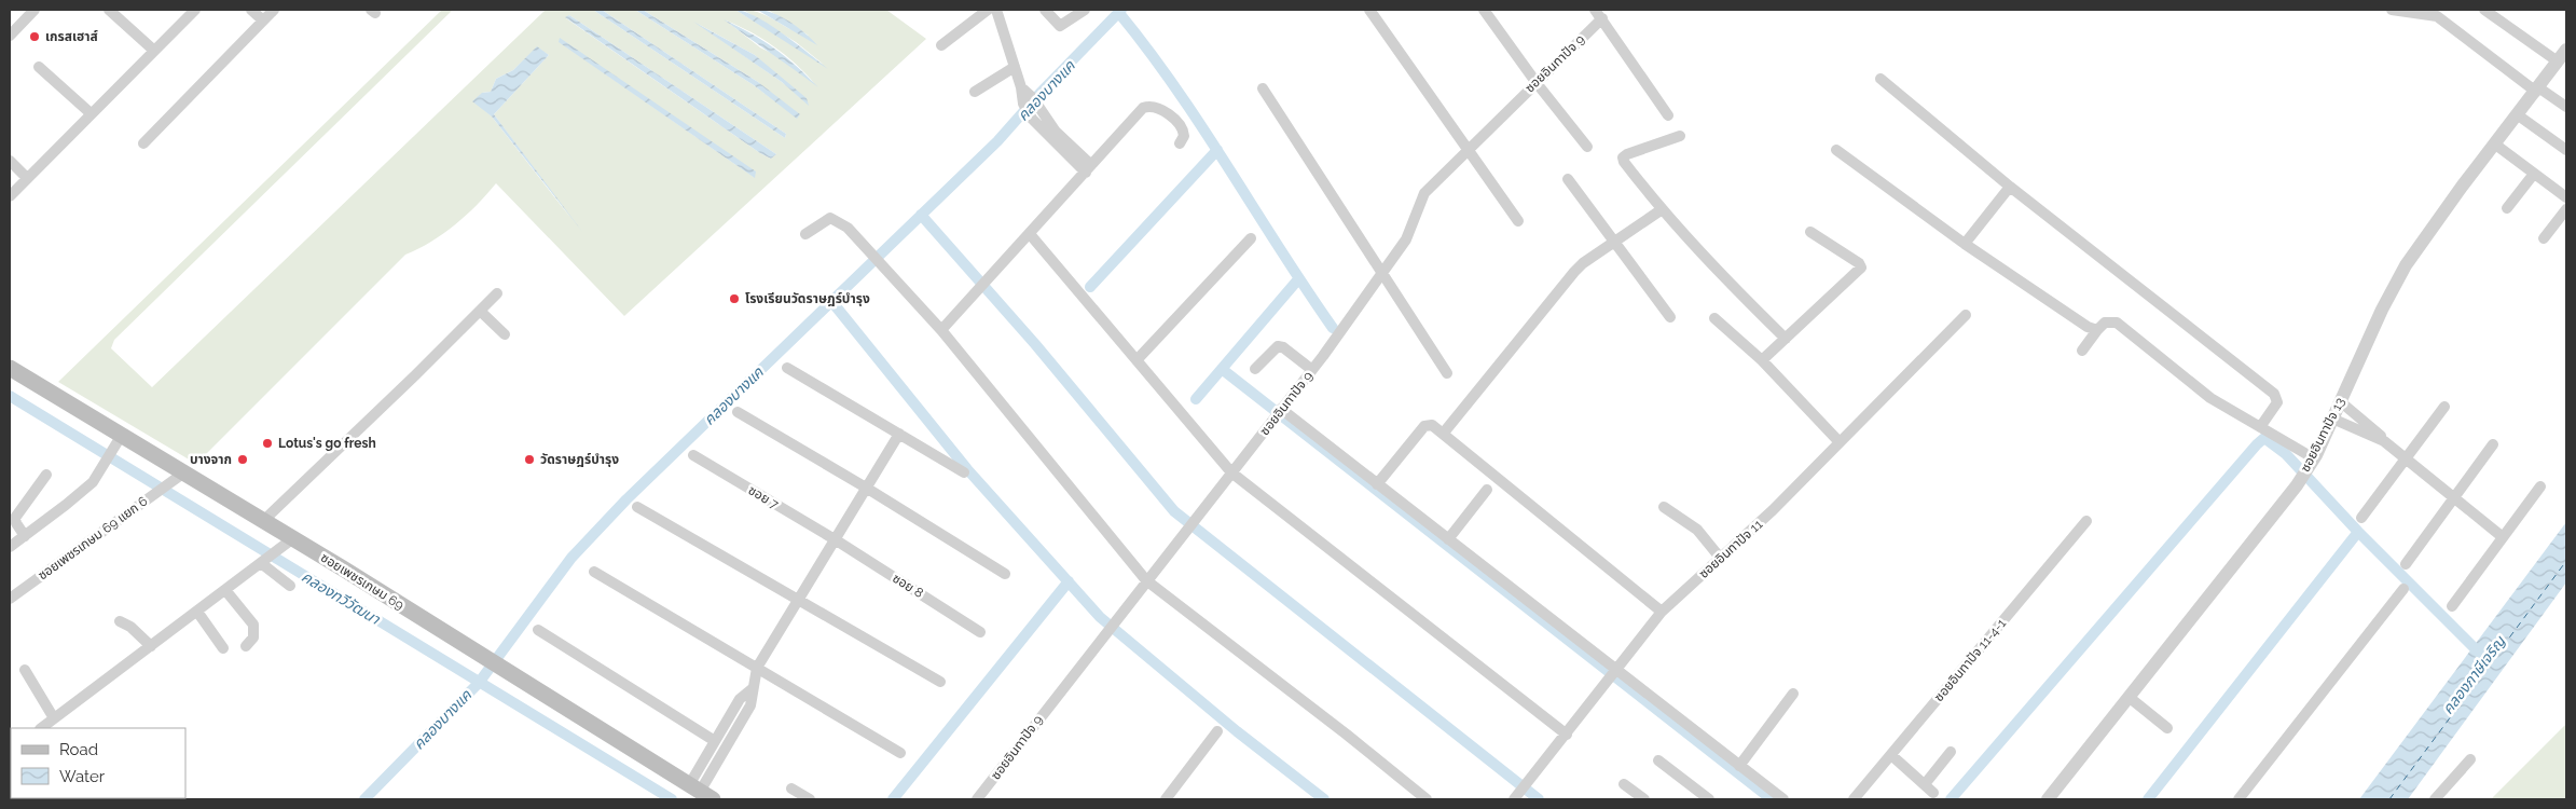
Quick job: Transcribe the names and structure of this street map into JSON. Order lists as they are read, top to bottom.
{
  "streets": {
    "main road": ["ซอยเพชรเกษม 69"],
    "street": [
      "ซอยอินทาปัจ 9",
      "ซอยอินทาปัจ 13",
      "ซอย 7",
      "ซอยเพชรเกษม 69 แยก 6",
      "ซอยอินทาปัจ 11",
      "ซอย 8",
      "ซอยอินทาปัจ 11-4-1"
    ]
  },
  "crossings": [
    ["ซอย 7", "ซอย 8"],
    ["ซอยเพชรเกษม 69 แยก 6", "ซอยเพชรเกษม 69"]
  ],
  "water": ["คลองบางแค", "คลองทวีวัฒนา", "คลองภาษีเจริญ"],
  "places": [
    "เกรสเฮาส์",
    "โรงเรียนวัดราษฎร์บำรุง",
    "Lotus's go fresh",
    "บางจาก",
    "วัดราษฎร์บำรุง"
  ],
  "legend": ["Road", "Water"]
}
